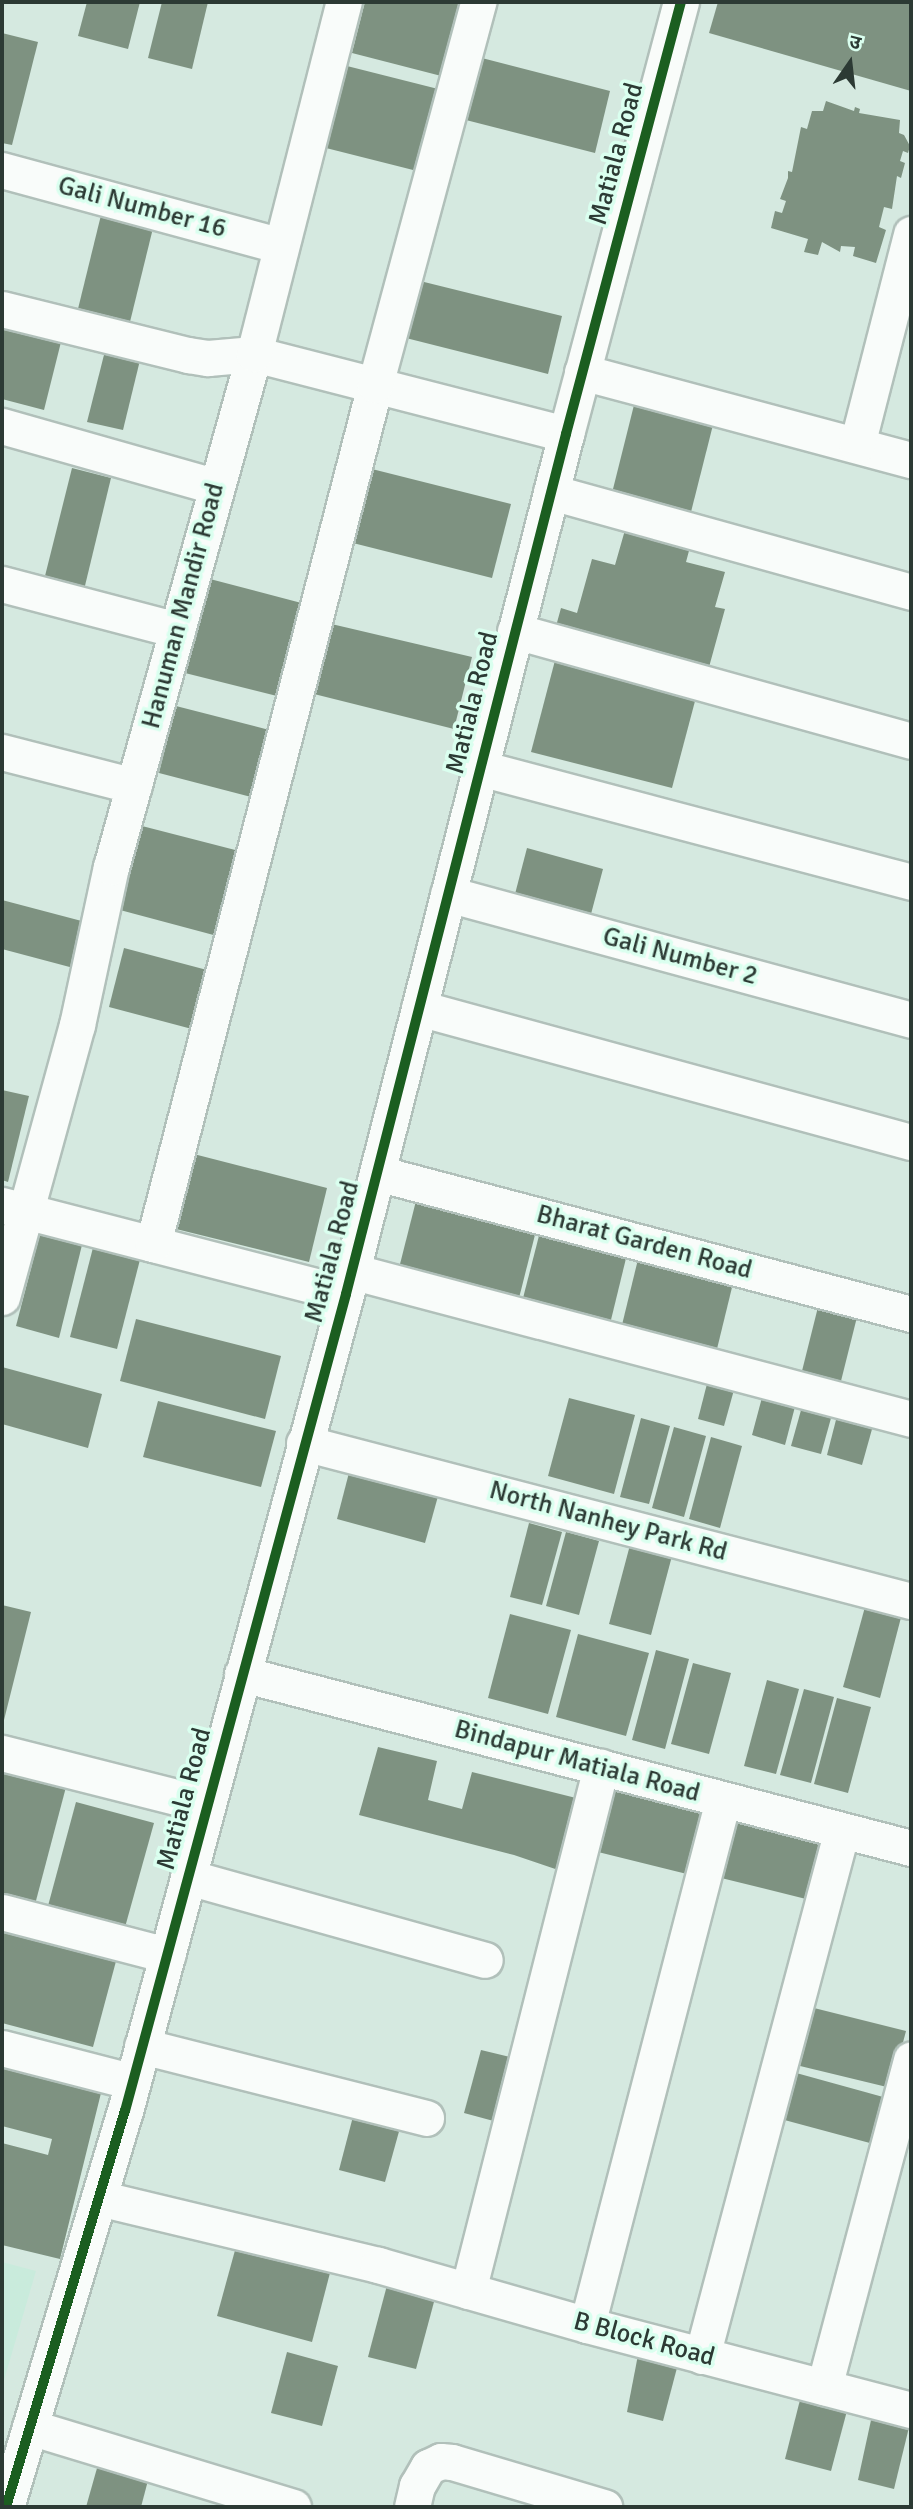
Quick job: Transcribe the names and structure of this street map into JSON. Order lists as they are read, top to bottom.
{
  "streets": {
    "street": [
      "Matiala Road",
      "Gali Number 16",
      "Hanuman Mandir Road",
      "Gali Number 2",
      "Bharat Garden Road",
      "North Nanhey Park Rd",
      "Bindapur Matiala Road",
      "B Block Road"
    ]
  },
  "crossings": [
    ["Matiala Road", "Gali Number 2"],
    ["Matiala Road", "Bharat Garden Road"],
    ["Matiala Road", "North Nanhey Park Rd"],
    ["Matiala Road", "Bindapur Matiala Road"],
    ["Matiala Road", "B Block Road"],
    ["Gali Number 16", "Hanuman Mandir Road"]
  ],
  "north": "top"
}
